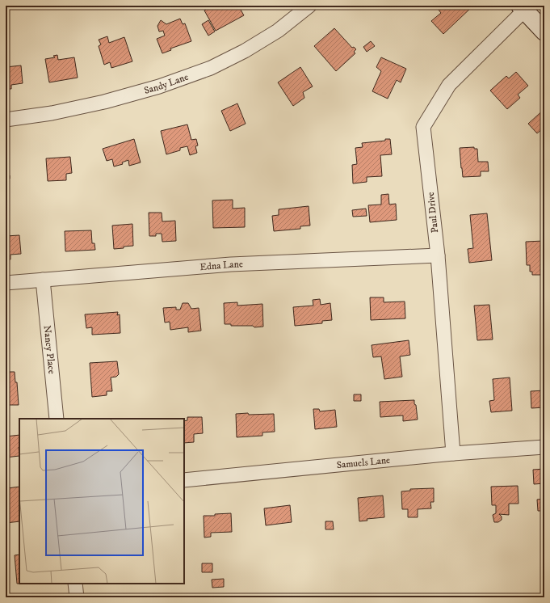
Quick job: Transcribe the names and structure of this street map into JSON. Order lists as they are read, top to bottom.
{
  "streets": {
    "street": [
      "Sandy Lane",
      "Paul Drive",
      "Edna Lane",
      "Nancy Place",
      "Samuels Lane"
    ]
  },
  "crossings": [
    ["Paul Drive", "Edna Lane"],
    ["Paul Drive", "Samuels Lane"],
    ["Edna Lane", "Nancy Place"]
  ]
}
